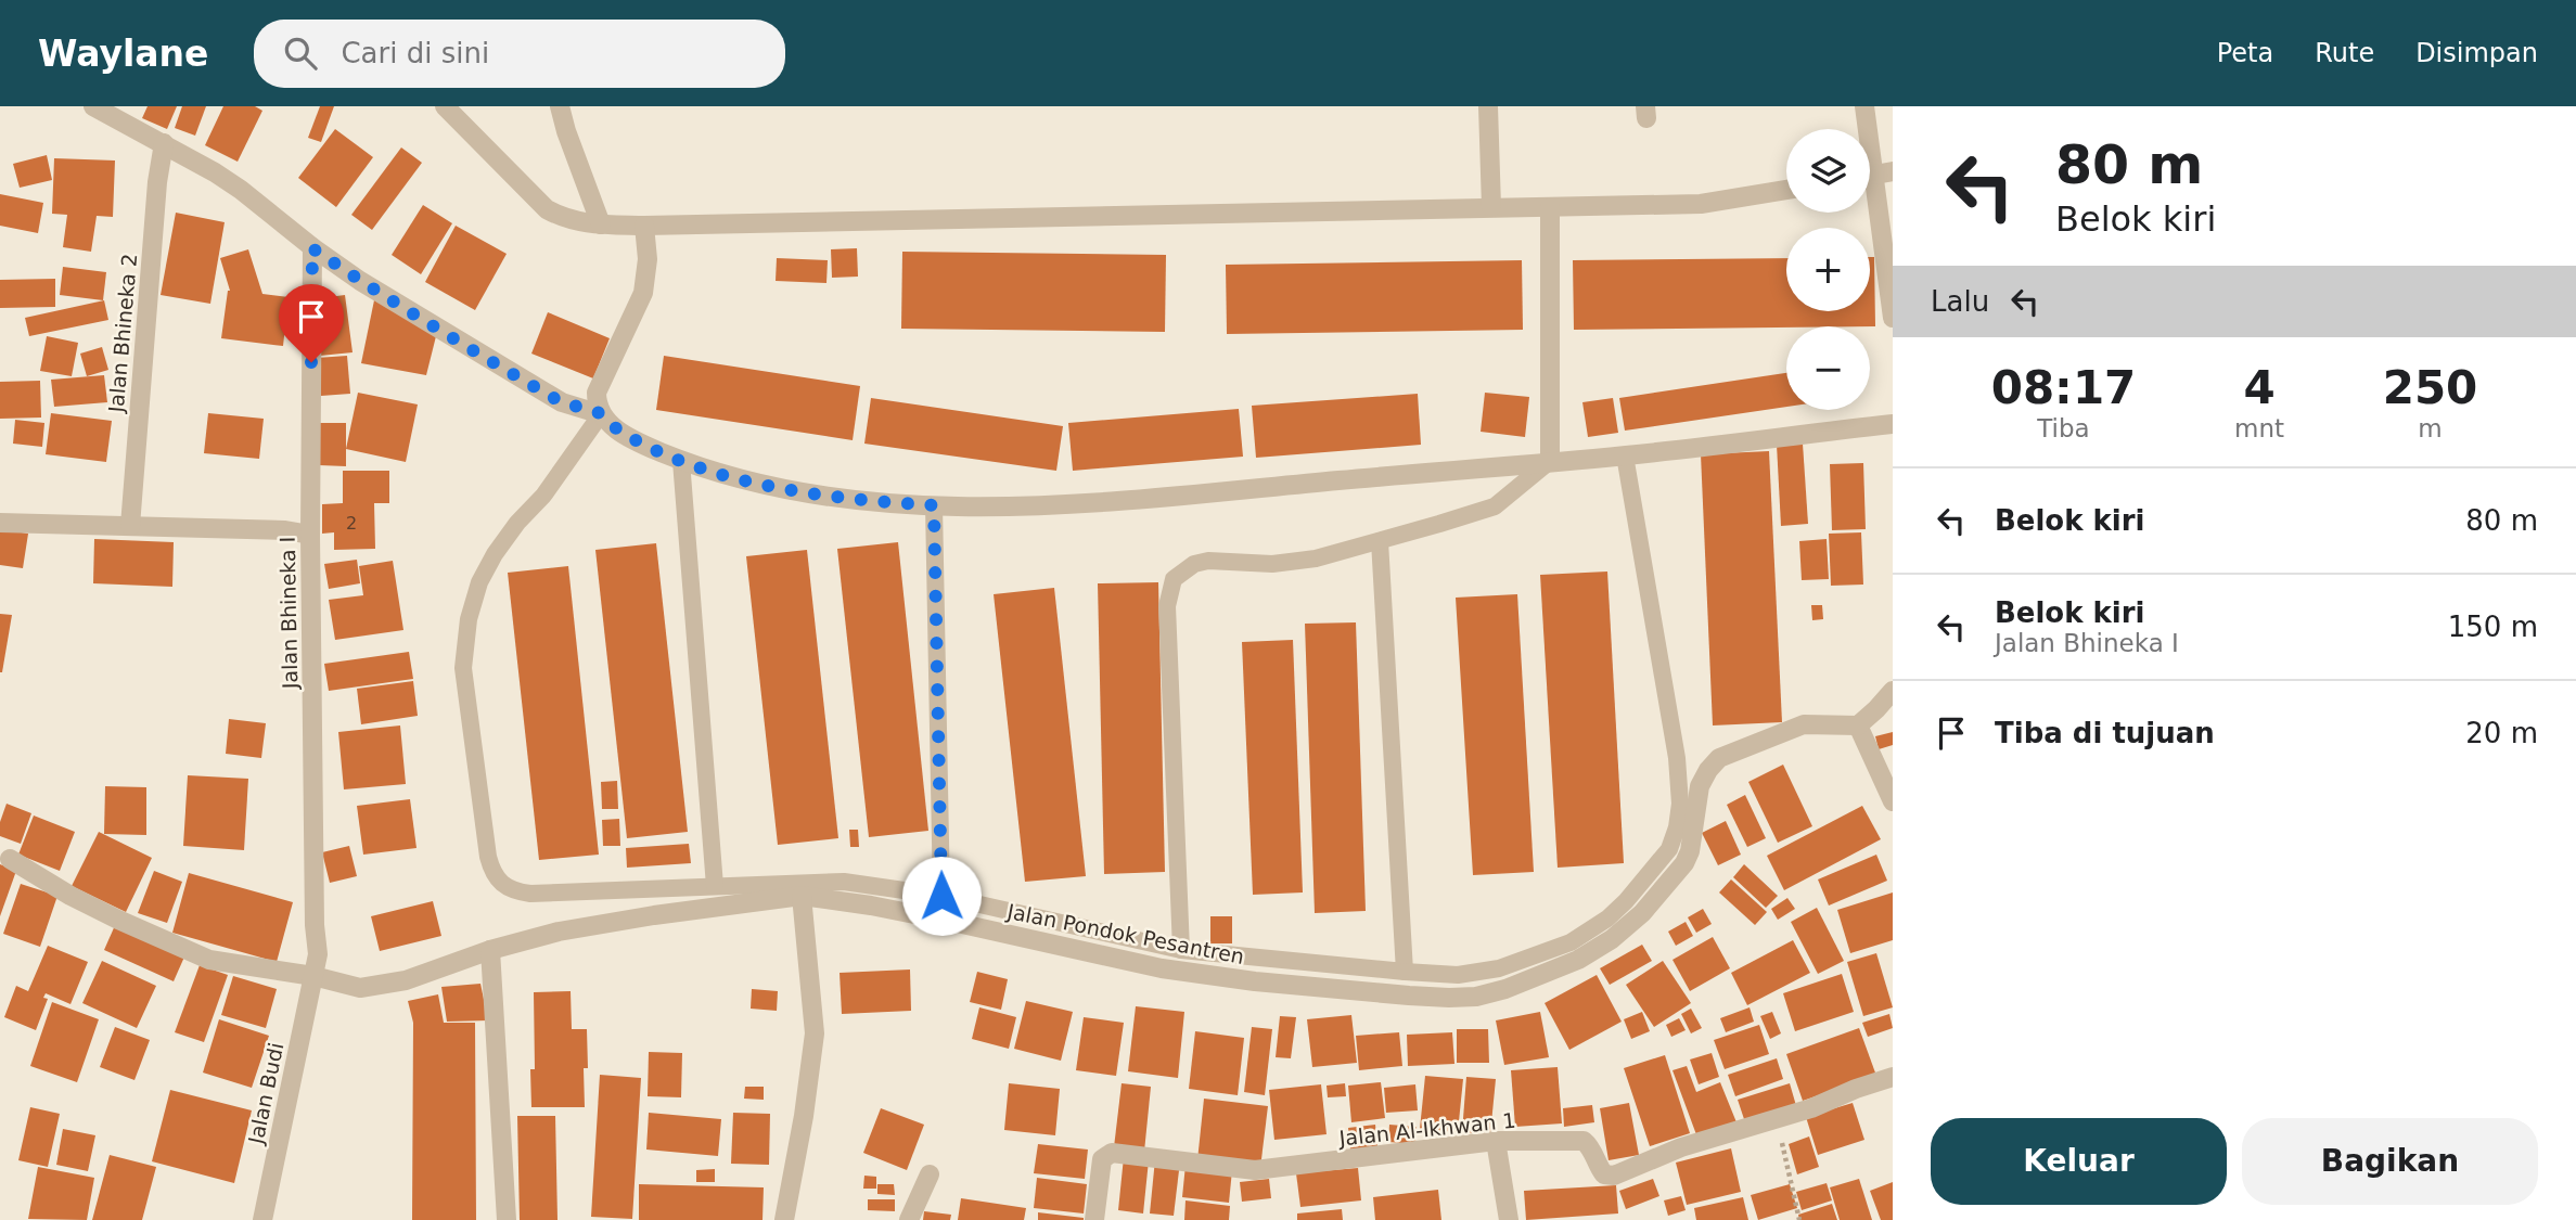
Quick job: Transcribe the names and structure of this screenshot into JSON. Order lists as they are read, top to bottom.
{
  "streets": {
    "street": [
      "Jalan Bhineka 2",
      "Jalan Bhineka I",
      "Jalan Pondok Pesantren",
      "Jalan Budi",
      "Jalan Al-Ikhwan 1"
    ]
  },
  "crossings": [
    ["Jalan Bhineka I", "Jalan Pondok Pesantren"],
    ["Jalan Bhineka I", "Jalan Budi"],
    ["Jalan Pondok Pesantren", "Jalan Budi"]
  ],
  "house_numbers": ["2"],
  "page": {
    "header": "Waylane",
    "search": "Cari di sini",
    "nav": ["Peta", "Rute", "Disimpan"],
    "turn": ["80 m", "Belok kiri"],
    "map_buttons": ["+", "−"],
    "then": "Lalu",
    "eta": [
      "08:17",
      "Tiba",
      "4",
      "mnt",
      "250",
      "m"
    ],
    "list": [
      {
        "name": "Belok kiri",
        "value": "80 m"
      },
      {
        "name": "Belok kiri",
        "note": "Jalan Bhineka I",
        "value": "150 m"
      },
      {
        "name": "Tiba di tujuan",
        "value": "20 m"
      }
    ],
    "buttons": ["Keluar", "Bagikan"]
  }
}
